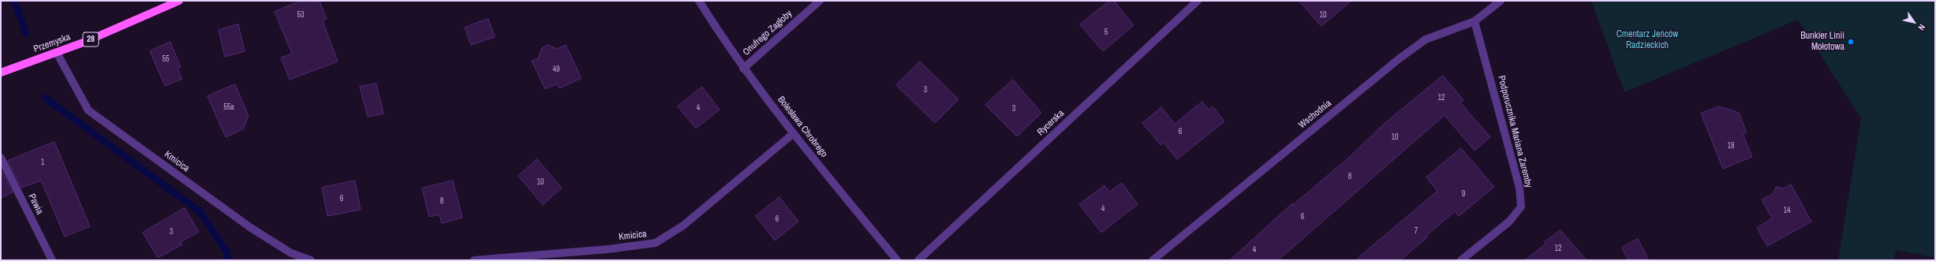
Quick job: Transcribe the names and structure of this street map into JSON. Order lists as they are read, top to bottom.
{
  "streets": {
    "main road": ["28", "Przemyska"],
    "street": [
      "Onufrego Zagłoby",
      "Wschodnia",
      "Rycerska",
      "Bolesława Chrobrego",
      "Podporucznika Mariana Zaremby",
      "Kmicica",
      "Pawia"
    ]
  },
  "crossings": [
    ["Onufrego Zagłoby", "Bolesława Chrobrego"],
    ["Przemyska", "Kmicica"],
    ["Wschodnia", "Podporucznika Mariana Zaremby"],
    ["Bolesława Chrobrego", "Kmicica"]
  ],
  "parks": ["Cmentarz Jeńców Radzieckich"],
  "places": ["Bunkier Linii Mołotowa"],
  "house_numbers": [
    "53",
    "10",
    "5",
    "55",
    "49",
    "3",
    "12",
    "55a",
    "4",
    "3",
    "6",
    "10",
    "18",
    "1",
    "8",
    "10",
    "9",
    "6",
    "8",
    "4",
    "14",
    "6",
    "6",
    "7",
    "3",
    "12",
    "4"
  ],
  "north": "bottom right"
}
